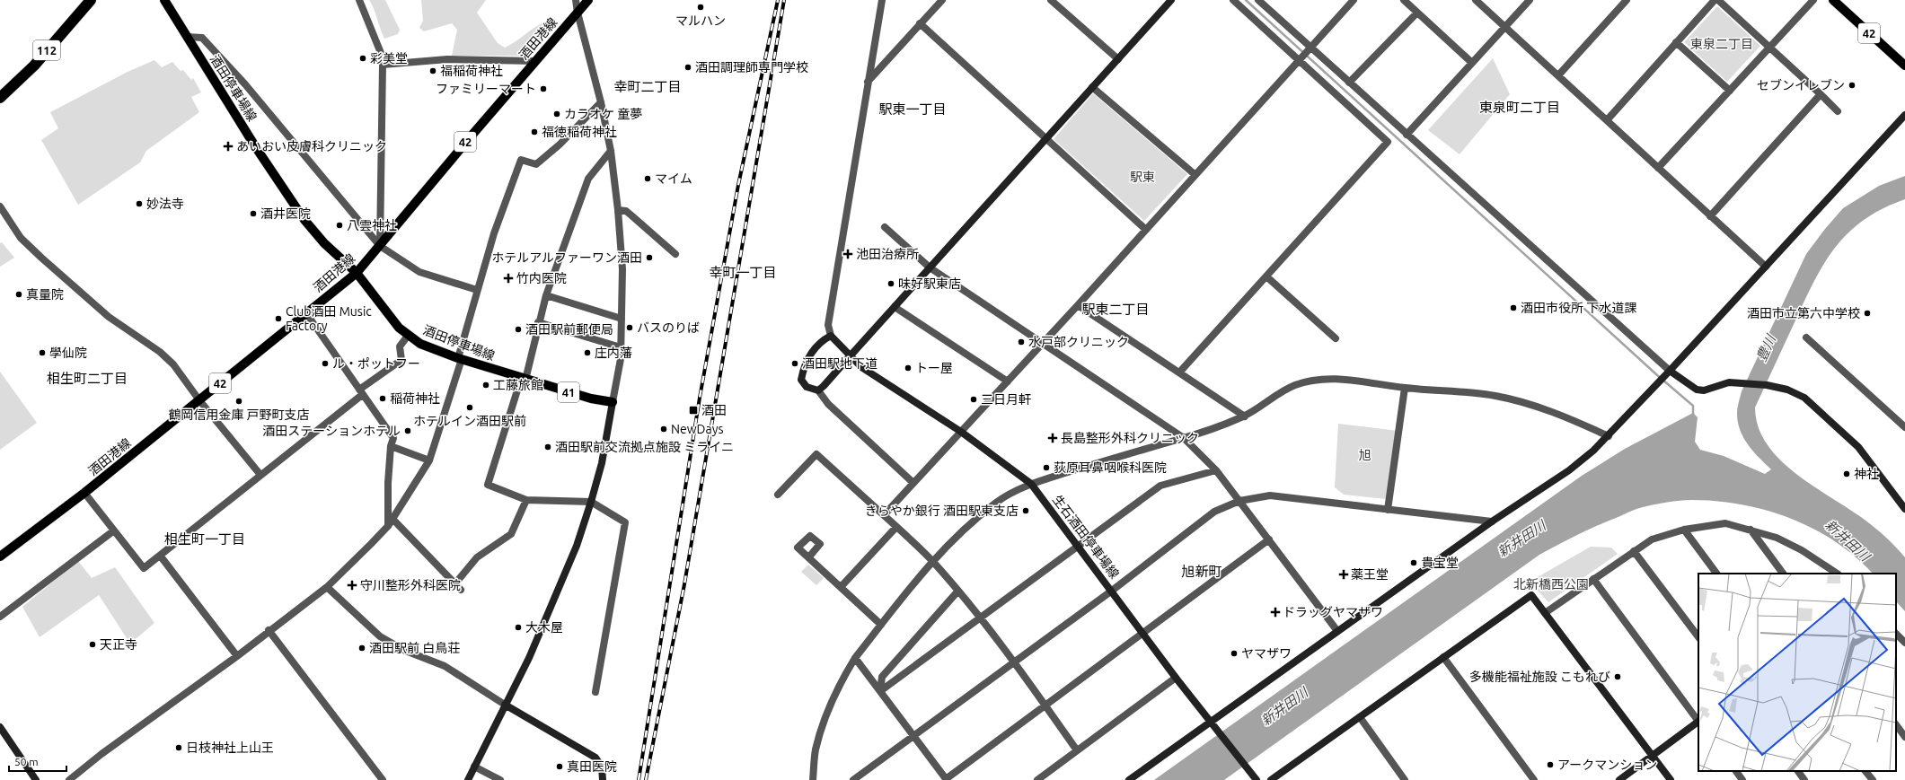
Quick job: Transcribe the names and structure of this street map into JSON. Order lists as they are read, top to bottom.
{
  "streets": {
    "highway": ["112"],
    "main road": [
      "42",
      "酒田港線",
      "酒田停車場線",
      "41"
    ],
    "street": ["生石酒田停車場線"]
  },
  "crossings": [
    ["酒田港線", "酒田停車場線"]
  ],
  "districts": [
    "幸町二丁目",
    "東泉町二丁目",
    "駅東一丁目",
    "幸町一丁目",
    "駅東二丁目",
    "相生町二丁目",
    "相生町一丁目",
    "旭新町"
  ],
  "water": ["豊川", "新井田川"],
  "parks": [
    "東泉二丁目",
    "駅東",
    "旭",
    "北新橋西公園"
  ],
  "places": {
    "other": [
      "マルハン",
      "彩美堂",
      "酒田調理師専門学校",
      "福稲荷神社",
      "セブンイレブン",
      "ファミリーマート",
      "カラオケ 童夢",
      "福徳稲荷神社",
      "マイム",
      "妙法寺",
      "酒井医院",
      "八雲神社",
      "ホテルアルファーワン酒田",
      "味好駅東店",
      "真量院",
      "酒田市役所 下水道課",
      "酒田市立第六中学校",
      "Club酒田 Music Factory",
      "バスのりば",
      "酒田駅前郵便局",
      "水戸部クリニック",
      "學仙院",
      "庄内藩",
      "ル・ポットフー",
      "酒田駅地下道",
      "トー屋",
      "工藤旅館",
      "稲荷神社",
      "三日月軒",
      "鶴岡信用金庫 戸野町支店",
      "ホテルイン酒田駅前",
      "NewDays",
      "酒田ステーションホテル",
      "酒田駅前交流拠点施設 ミライニ",
      "荻原耳鼻咽喉科医院",
      "神社",
      "きらやか銀行 酒田駅東支店",
      "貴宝堂",
      "大木屋",
      "天正寺",
      "酒田駅前 白鳥荘",
      "ヤマザワ",
      "多機能福祉施設 こもれび",
      "日枝神社上山王",
      "アークマンション",
      "真田医院"
    ],
    "health": [
      "あいおい皮膚科クリニック",
      "池田治療所",
      "竹内医院",
      "長島整形外科クリニック",
      "薬王堂",
      "守川整形外科医院",
      "ドラッグヤマザワ"
    ],
    "transit": ["酒田"]
  },
  "scale_bar": "50 m"
}
